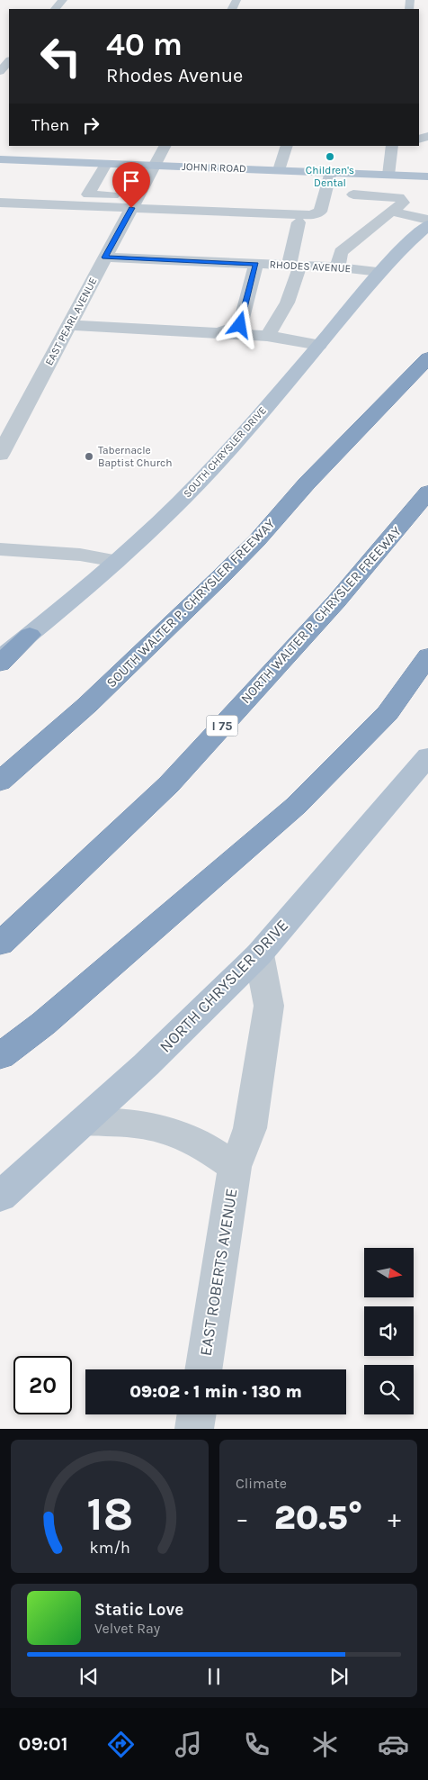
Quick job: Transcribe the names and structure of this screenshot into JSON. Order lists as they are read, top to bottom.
{
  "streets": {
    "highway": ["SOUTH WALTER P. CHRYSLER FREEWAY", "NORTH WALTER P. CHRYSLER FREEWAY", "I 75"],
    "main road": ["JOHN R ROAD", "SOUTH CHRYSLER DRIVE", "NORTH CHRYSLER DRIVE"],
    "street": ["RHODES AVENUE", "EAST PEARL AVENUE", "EAST ROBERTS AVENUE"]
  },
  "crossings": [
    ["JOHN R ROAD", "EAST PEARL AVENUE"],
    ["RHODES AVENUE", "EAST PEARL AVENUE"],
    ["RHODES AVENUE", "SOUTH CHRYSLER DRIVE"],
    ["NORTH CHRYSLER DRIVE", "EAST ROBERTS AVENUE"]
  ],
  "places": ["Children's Dental", "Tabernacle Baptist Church"],
  "north": "right",
  "page": {
    "turn": ["40 m", "Rhodes Avenue"],
    "then": "Then",
    "limit": "20",
    "trip": "09:02 · 1 min · 130 m",
    "tile": "Climate",
    "heat": ["−", "20.5°", "+"],
    "song": ["Static Love", "Velvet Ray"],
    "tabs": "09:01",
    "gauge": ["18", "km/h"]
  }
}
